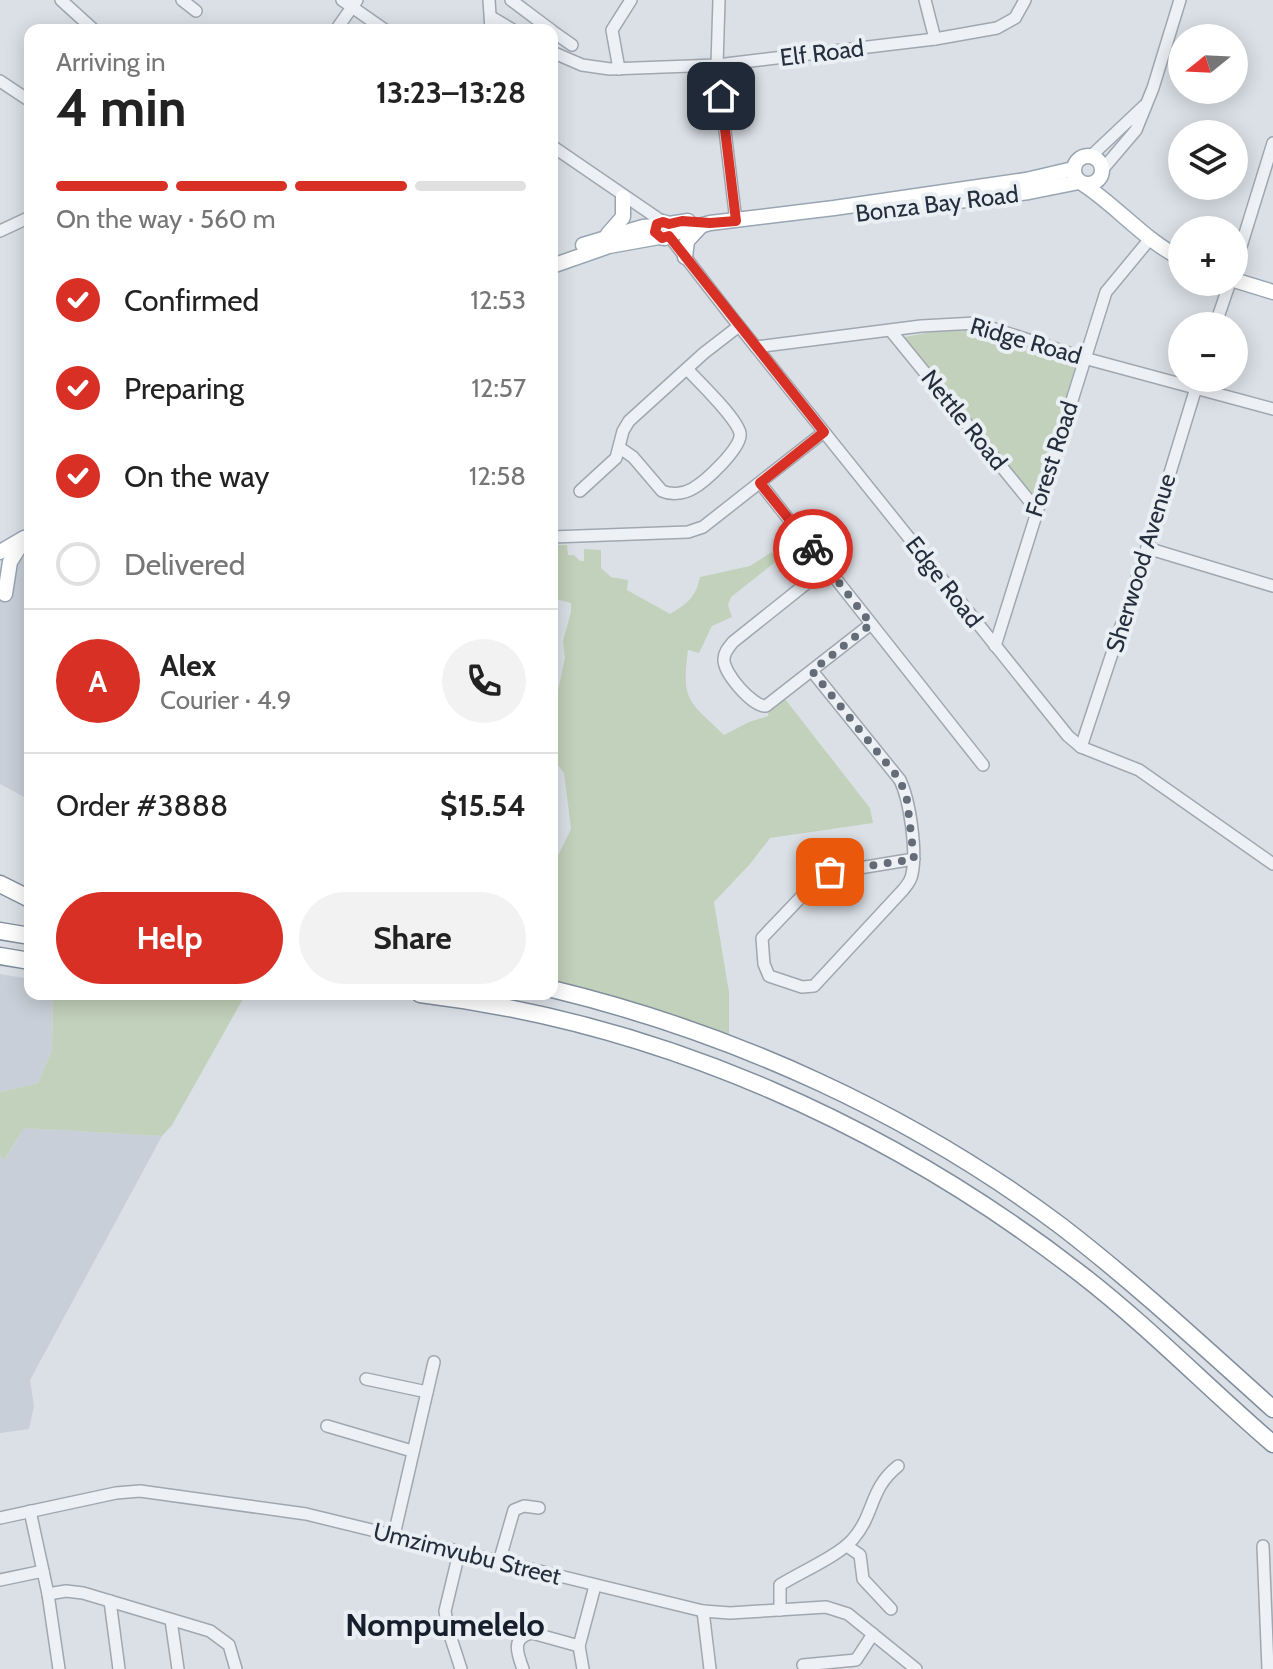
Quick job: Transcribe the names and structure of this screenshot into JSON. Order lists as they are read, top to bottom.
{
  "streets": {
    "main road": ["Bonza Bay Road"],
    "street": [
      "Elf Road",
      "Ridge Road",
      "Nettle Road",
      "Forest Road",
      "Sherwood Avenue",
      "Edge Road",
      "Umzimvubu Street"
    ]
  },
  "crossings": [
    ["Bonza Bay Road", "Edge Road"],
    ["Ridge Road", "Nettle Road"],
    ["Ridge Road", "Forest Road"],
    ["Ridge Road", "Edge Road"],
    ["Nettle Road", "Forest Road"],
    ["Forest Road", "Edge Road"],
    ["Sherwood Avenue", "Edge Road"]
  ],
  "districts": ["Nompumelelo"],
  "north": "left",
  "page": {
    "map_buttons": ["+", "−"],
    "heading": ["4 min", "Arriving in", "13:23–13:28"],
    "panel": [
      "Alex",
      "Courier · 4.9",
      "Order #3888",
      "$15.54"
    ],
    "bar": "On the way · 560 m",
    "list": [
      ["Confirmed", "12:53"],
      ["Preparing", "12:57"],
      ["On the way", "12:58"],
      "Delivered"
    ],
    "round": "A",
    "buttons": ["Help", "Share"]
  }
}
